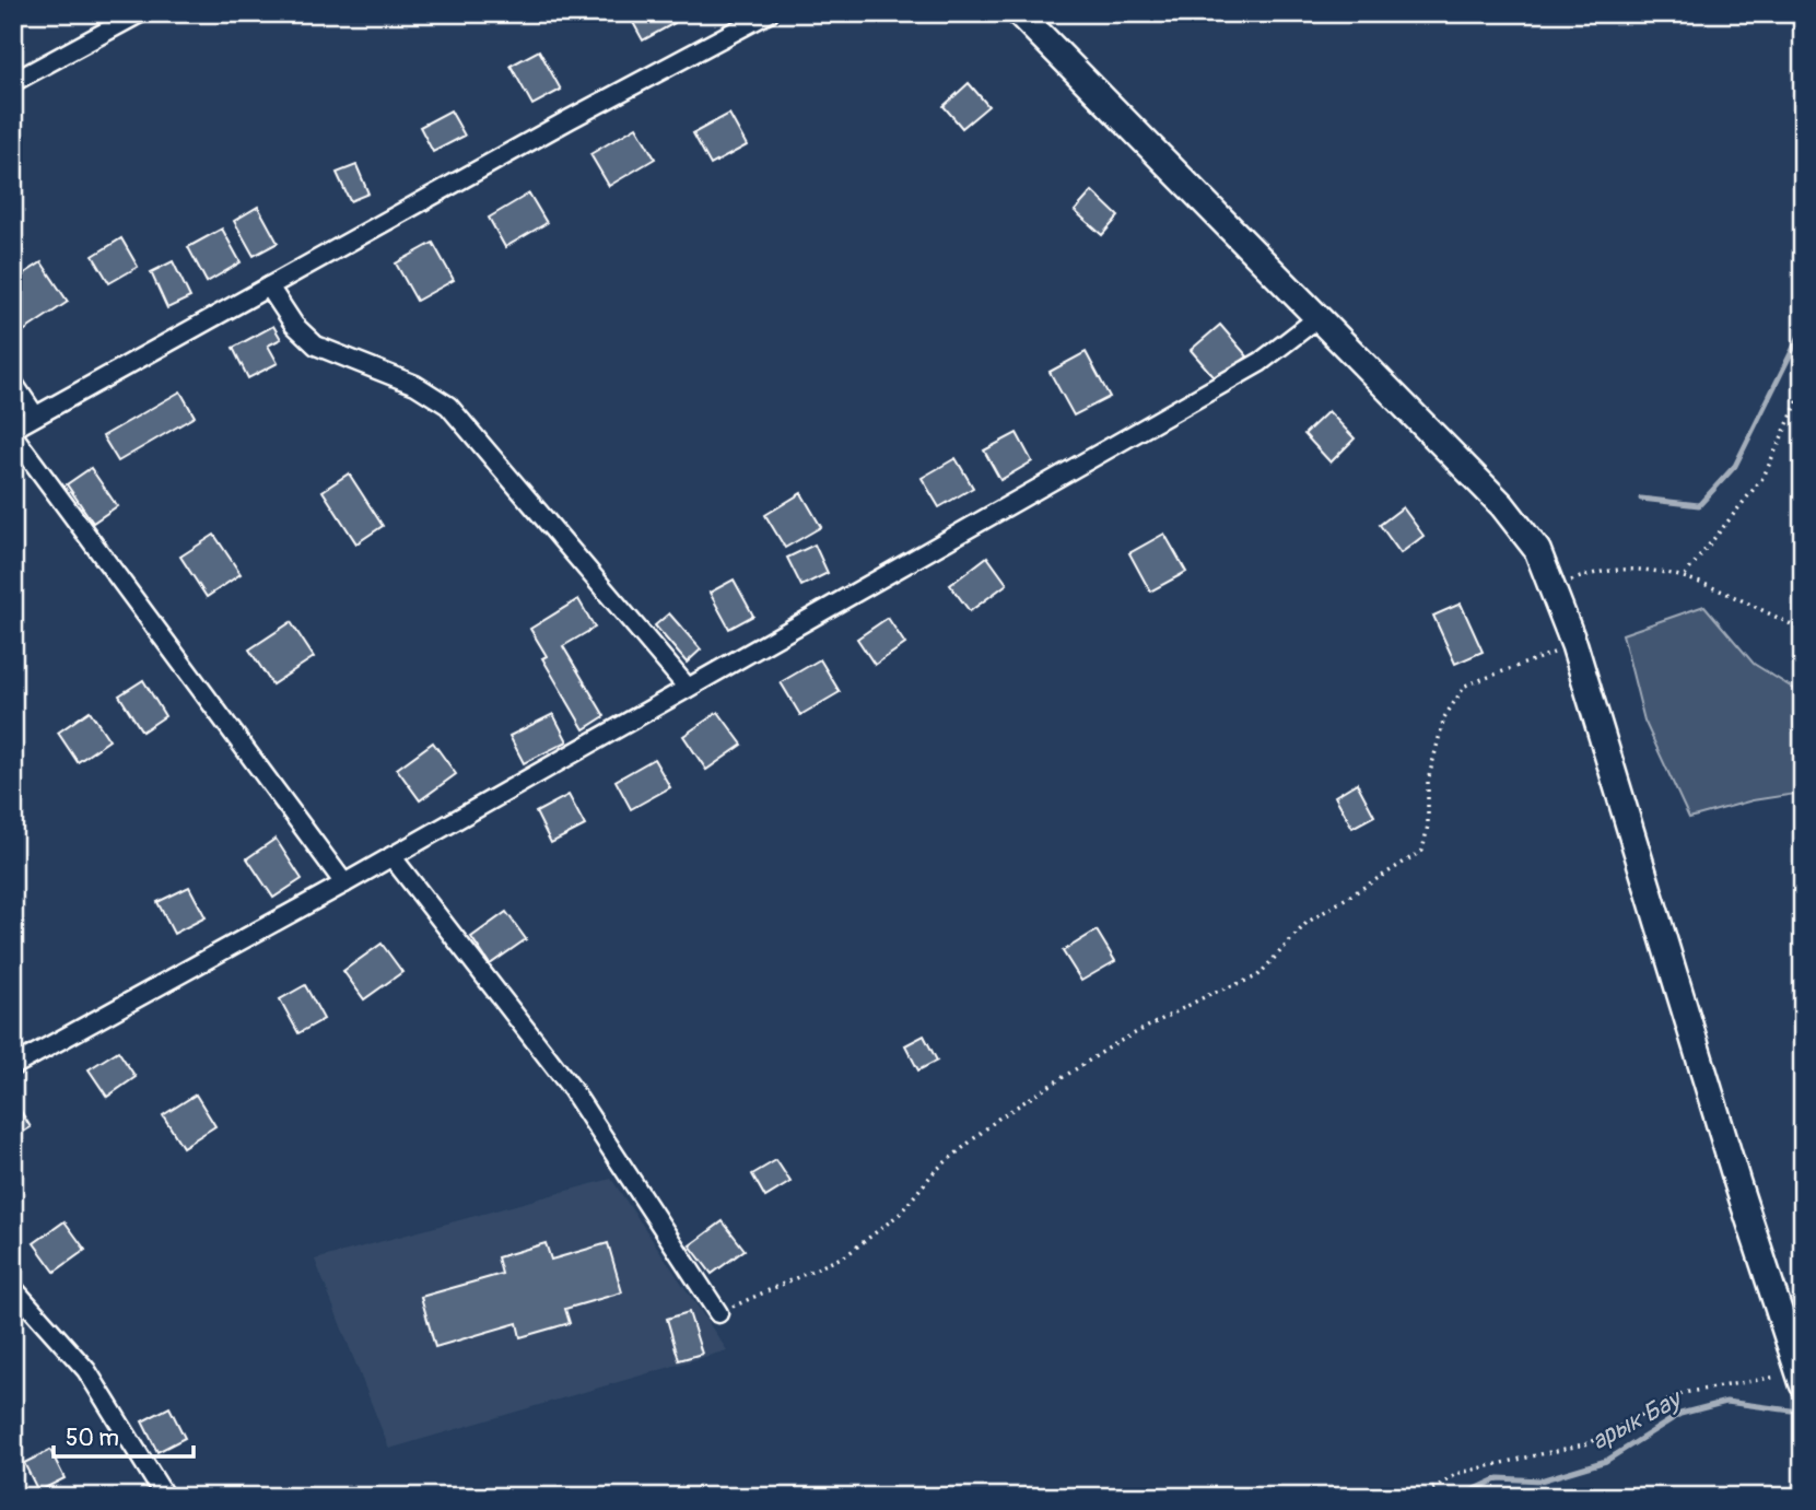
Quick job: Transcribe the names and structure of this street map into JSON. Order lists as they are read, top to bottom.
{
  "water": ["арык Бау"],
  "scale_bar": "50 m"
}
